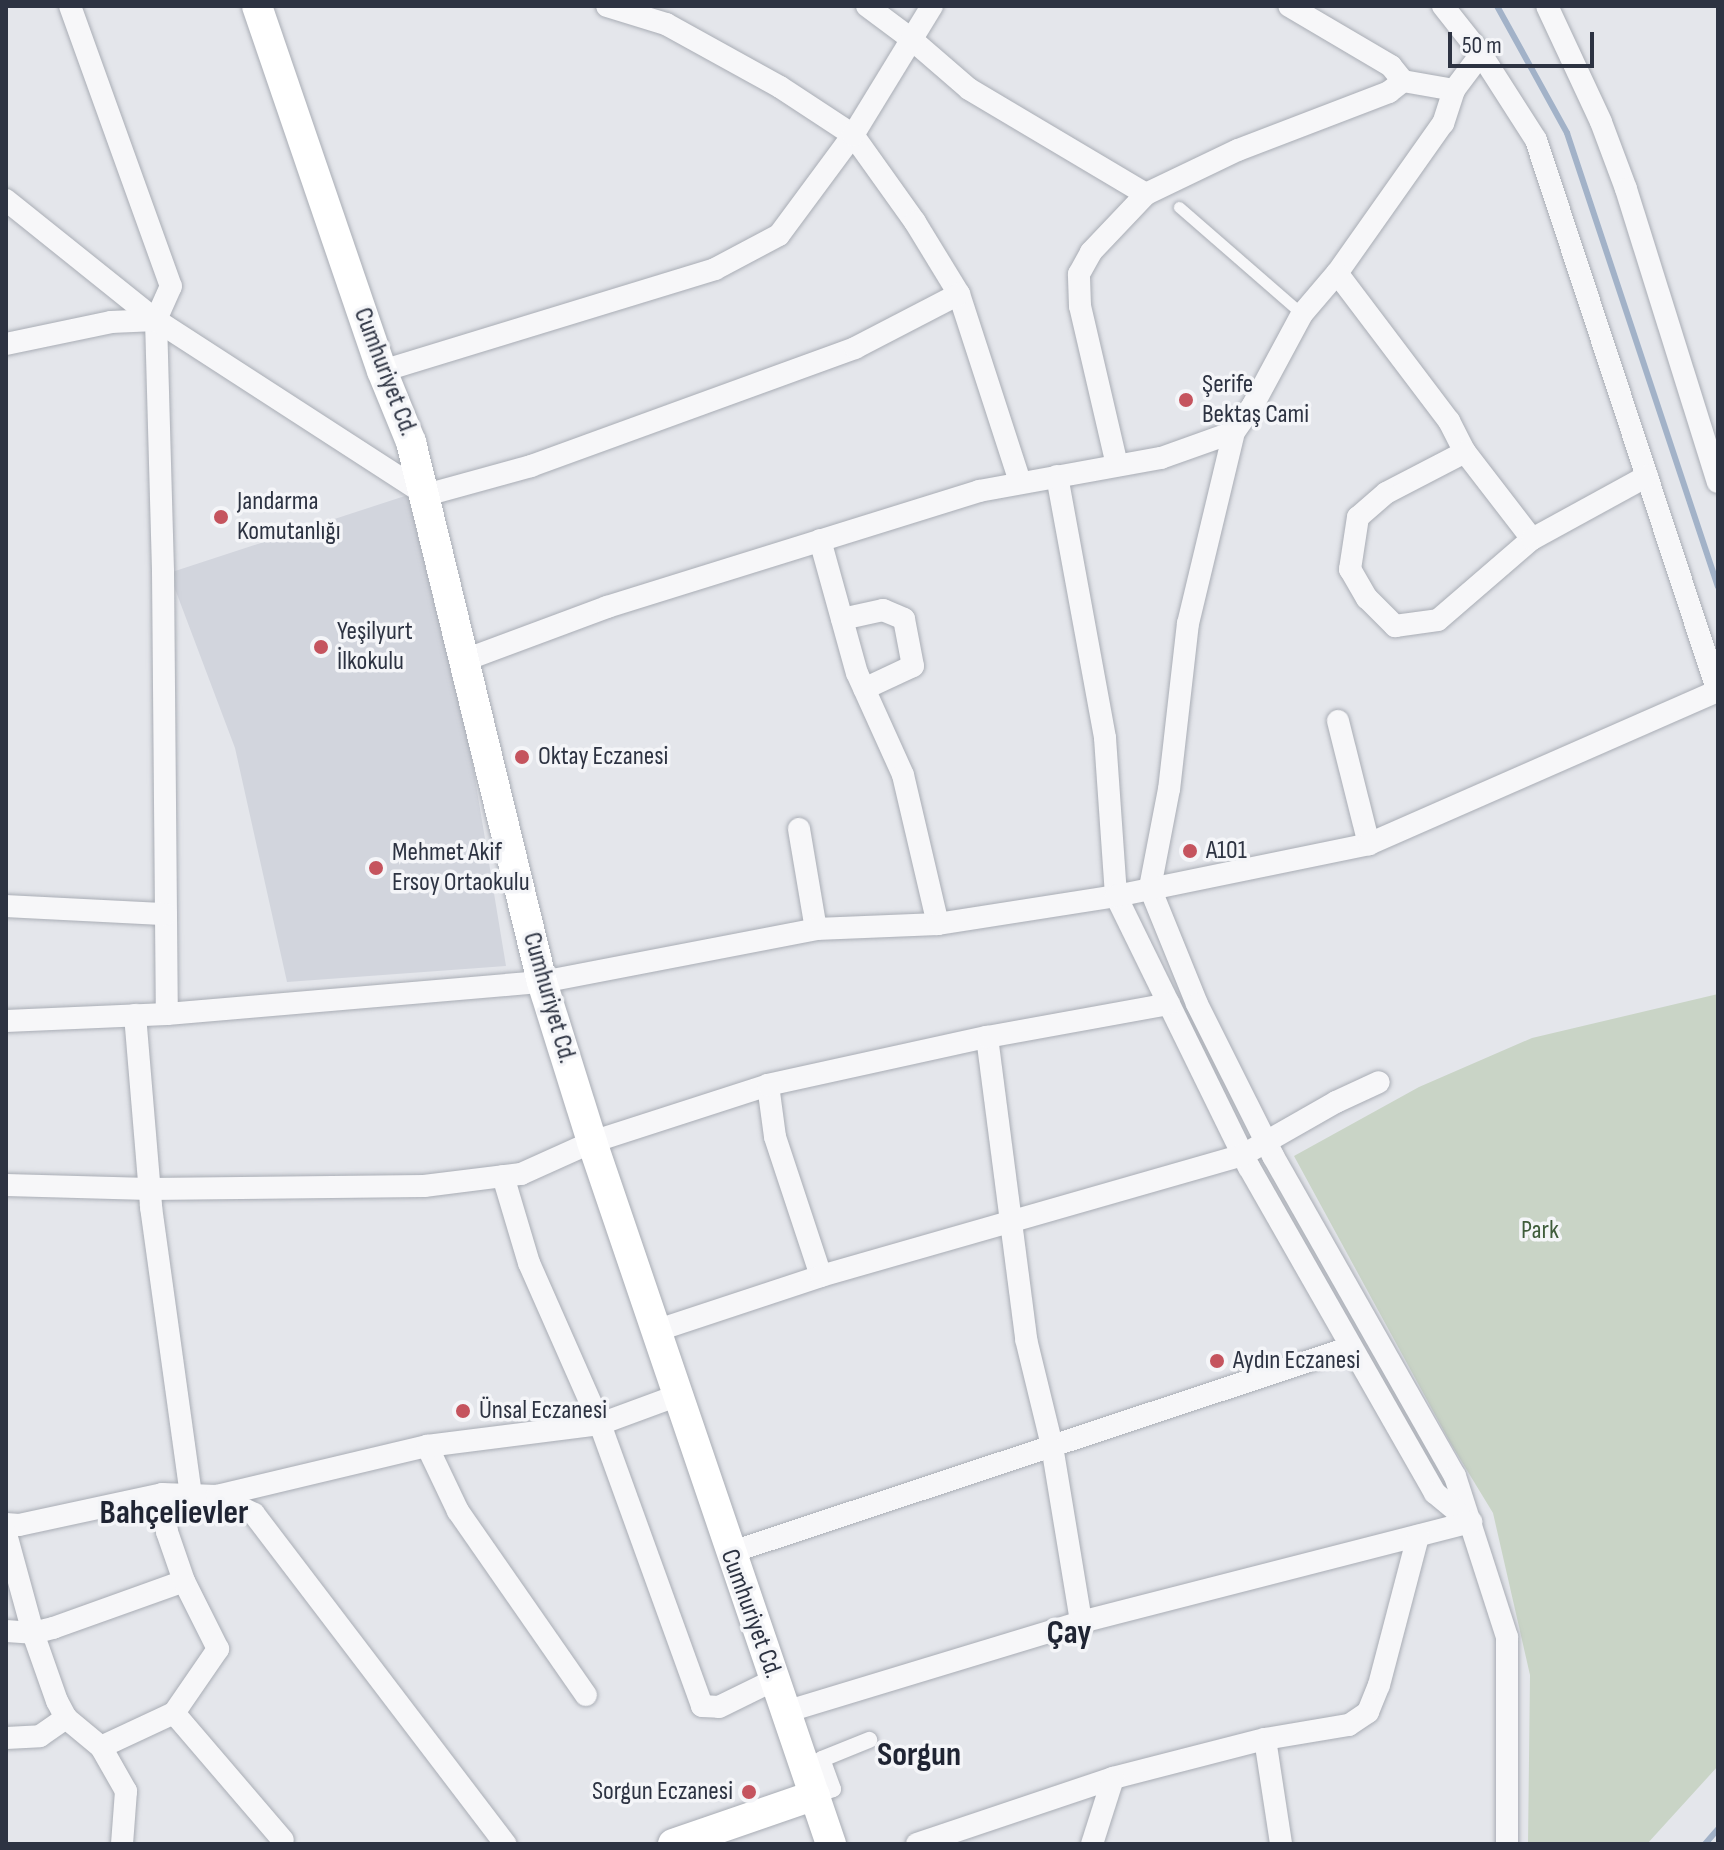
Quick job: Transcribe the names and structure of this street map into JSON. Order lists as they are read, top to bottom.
{
  "streets": {
    "main road": ["Cumhuriyet Cd."]
  },
  "districts": ["Bahçelievler", "Çay", "Sorgun"],
  "parks": ["Park"],
  "places": [
    "Şerife Bektaş Cami",
    "Jandarma Komutanlığı",
    "Yeşilyurt İlkokulu",
    "Oktay Eczanesi",
    "A101",
    "Mehmet Akif Ersoy Ortaokulu",
    "Aydın Eczanesi",
    "Ünsal Eczanesi",
    "Sorgun Eczanesi"
  ],
  "scale_bar": "50 m"
}
